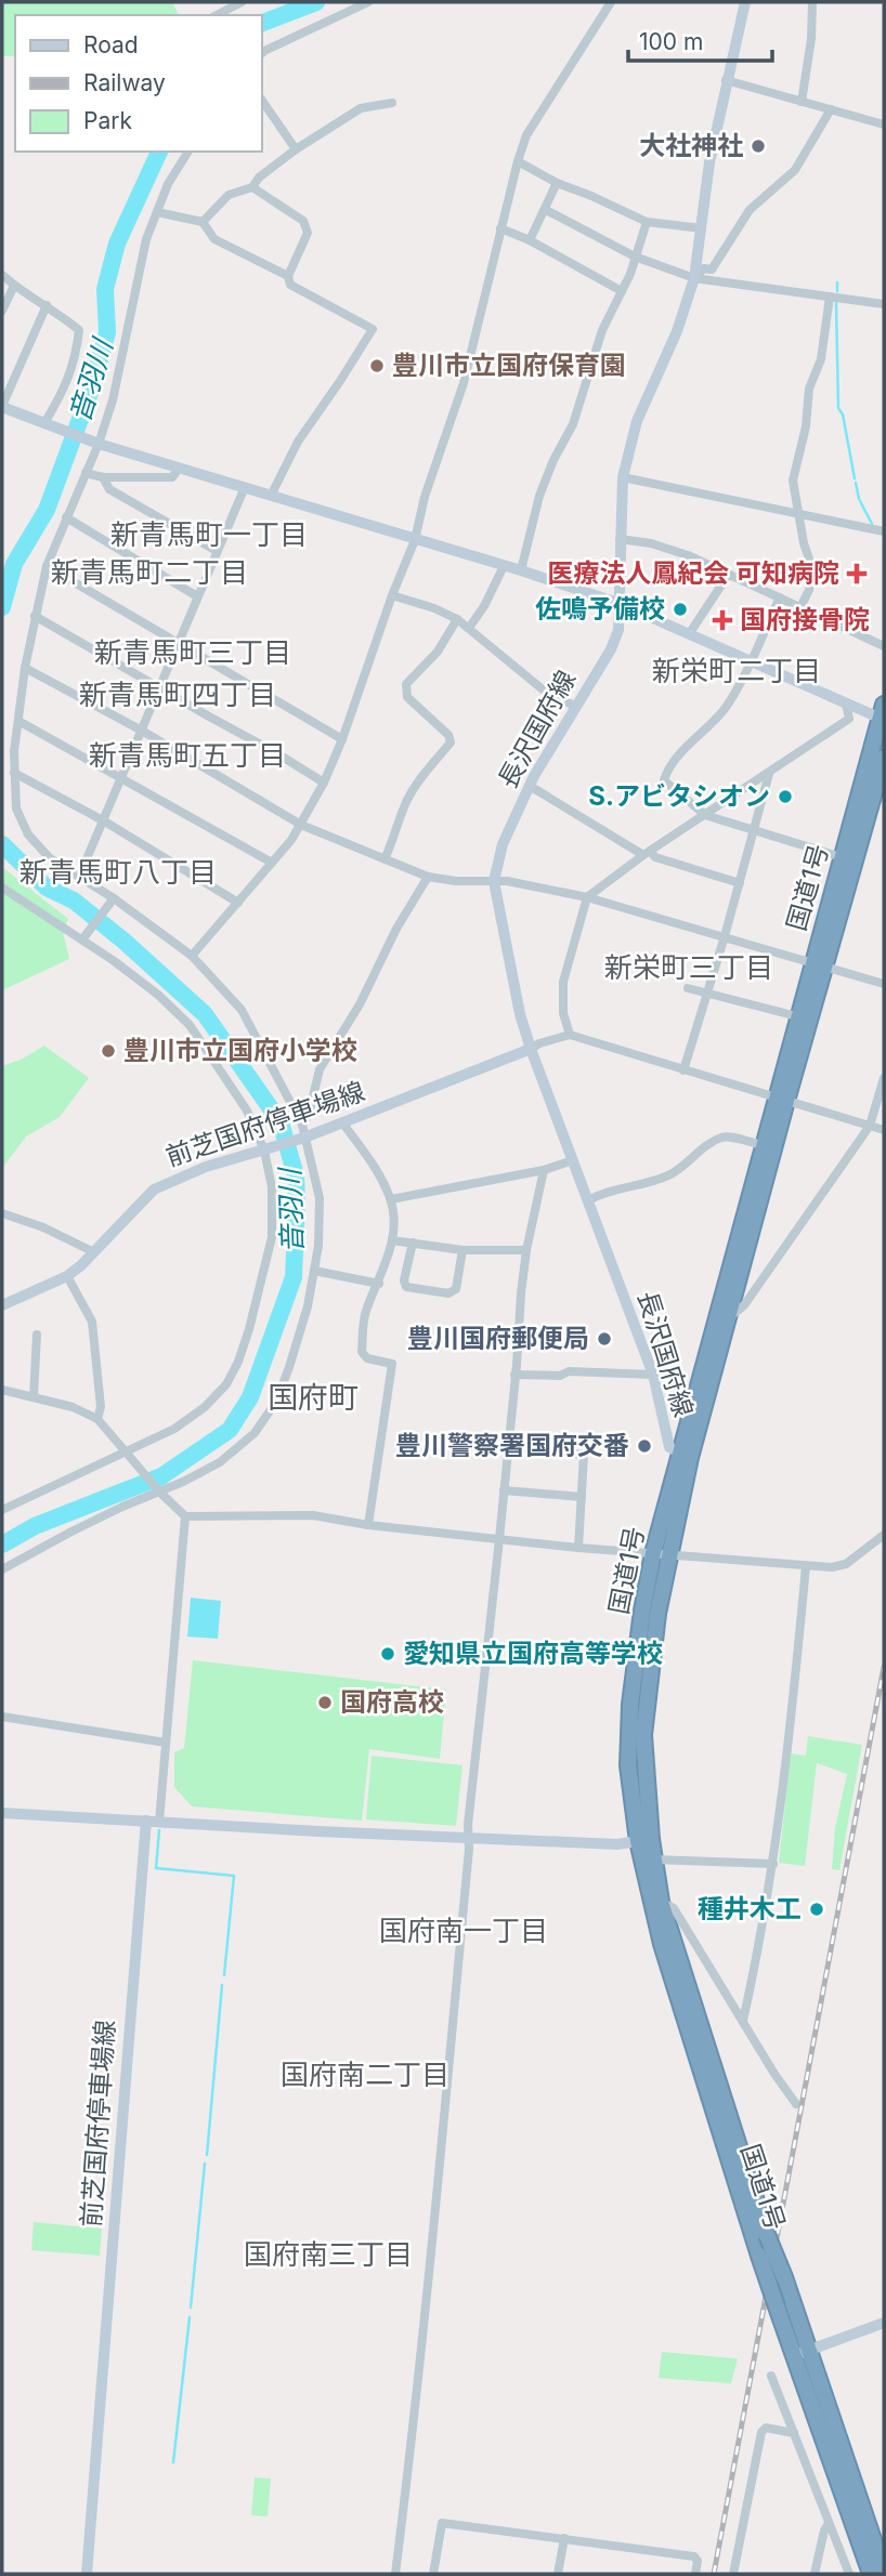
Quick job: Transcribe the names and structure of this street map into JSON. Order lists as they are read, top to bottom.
{
  "streets": {
    "highway": ["国道1号"],
    "main road": ["長沢国府線", "前芝国府停車場線"]
  },
  "crossings": [
    ["長沢国府線", "国道1号"],
    ["長沢国府線", "前芝国府停車場線"]
  ],
  "districts": [
    "新青馬町一丁目",
    "新青馬町二丁目",
    "新青馬町三丁目",
    "新栄町二丁目",
    "新青馬町四丁目",
    "新青馬町五丁目",
    "新青馬町八丁目",
    "新栄町三丁目",
    "国府町",
    "国府南一丁目",
    "国府南二丁目",
    "国府南三丁目"
  ],
  "water": ["音羽川"],
  "places": {
    "other": [
      "大社神社",
      "豊川市立国府保育園",
      "佐鳴予備校",
      "S.アビタシオン",
      "豊川市立国府小学校",
      "豊川国府郵便局",
      "豊川警察署国府交番",
      "愛知県立国府高等学校",
      "国府高校",
      "種井木工"
    ],
    "health": ["医療法人鳳紀会 可知病院", "国府接骨院"]
  },
  "legend": ["Road", "Railway", "Park"],
  "scale_bar": "100 m"
}
